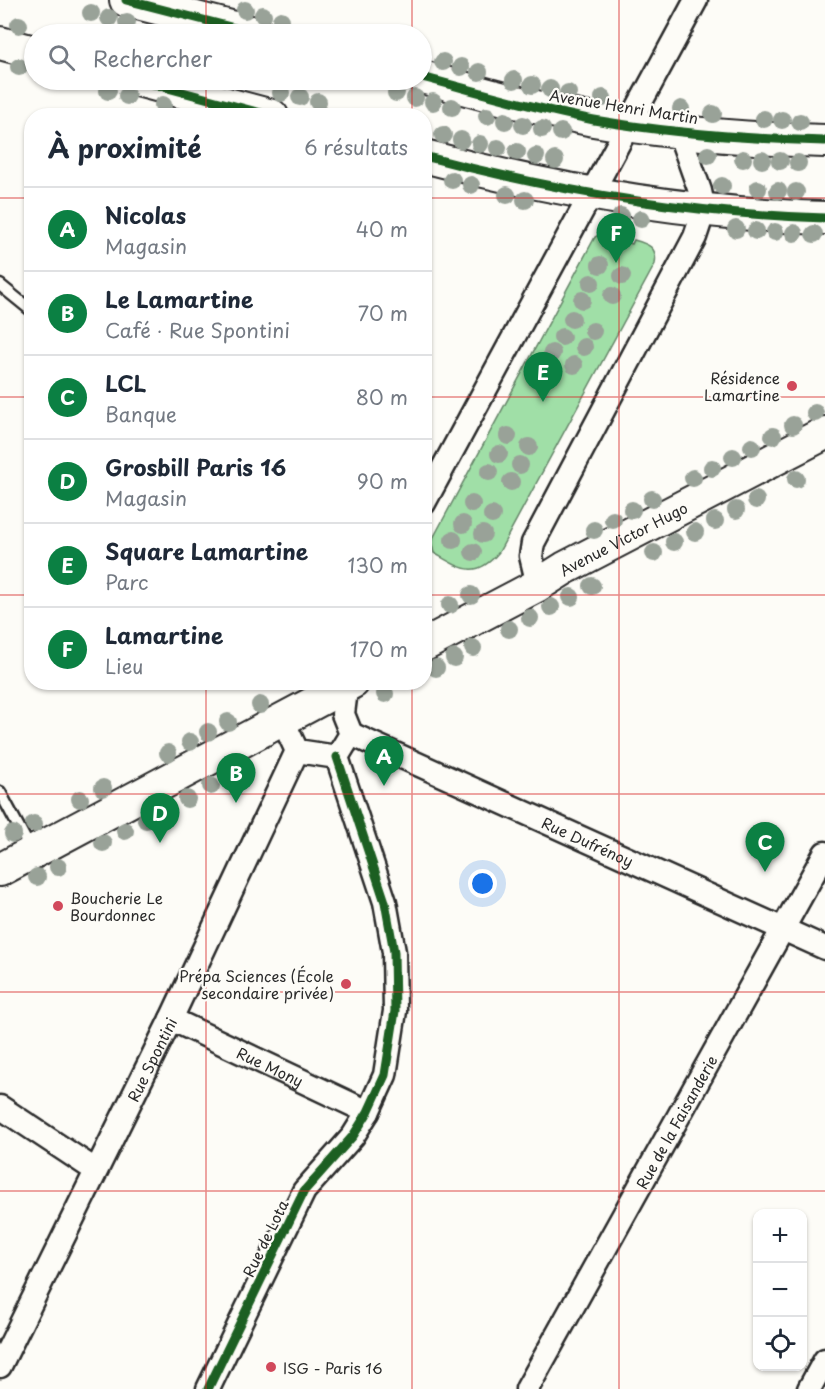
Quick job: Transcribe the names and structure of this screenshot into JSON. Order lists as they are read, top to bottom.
{
  "streets": {
    "main road": ["Avenue Henri Martin", "Avenue Victor Hugo"],
    "street": [
      "Rue Dufrénoy",
      "Rue Spontini",
      "Rue Mony",
      "Rue de la Faisanderie",
      "Rue de Lota"
    ]
  },
  "crossings": [
    ["Rue Dufrénoy", "Rue de la Faisanderie"],
    ["Rue Spontini", "Rue Mony"],
    ["Rue Mony", "Rue de Lota"]
  ],
  "places": [
    "Résidence Lamartine",
    "Boucherie Le Bourdonnec",
    "Prépa Sciences (École secondaire privée)",
    "ISG - Paris 16"
  ],
  "page": {
    "search": "Rechercher",
    "heading": ["À proximité", "6 résultats"],
    "list": [
      {
        "mark": "A",
        "name": "Nicolas",
        "note": "Magasin",
        "value": "40 m"
      },
      {
        "mark": "B",
        "name": "Le Lamartine",
        "note": "Café · Rue Spontini",
        "value": "70 m"
      },
      {
        "mark": "C",
        "name": "LCL",
        "note": "Banque",
        "value": "80 m"
      },
      {
        "mark": "D",
        "name": "Grosbill Paris 16",
        "note": "Magasin",
        "value": "90 m"
      },
      {
        "mark": "E",
        "name": "Square Lamartine",
        "note": "Parc",
        "value": "130 m"
      },
      {
        "mark": "F",
        "name": "Lamartine",
        "note": "Lieu",
        "value": "170 m"
      }
    ],
    "pins": [
      "F",
      "E",
      "A",
      "B",
      "D",
      "C"
    ],
    "map_buttons": ["+", "−"]
  }
}
